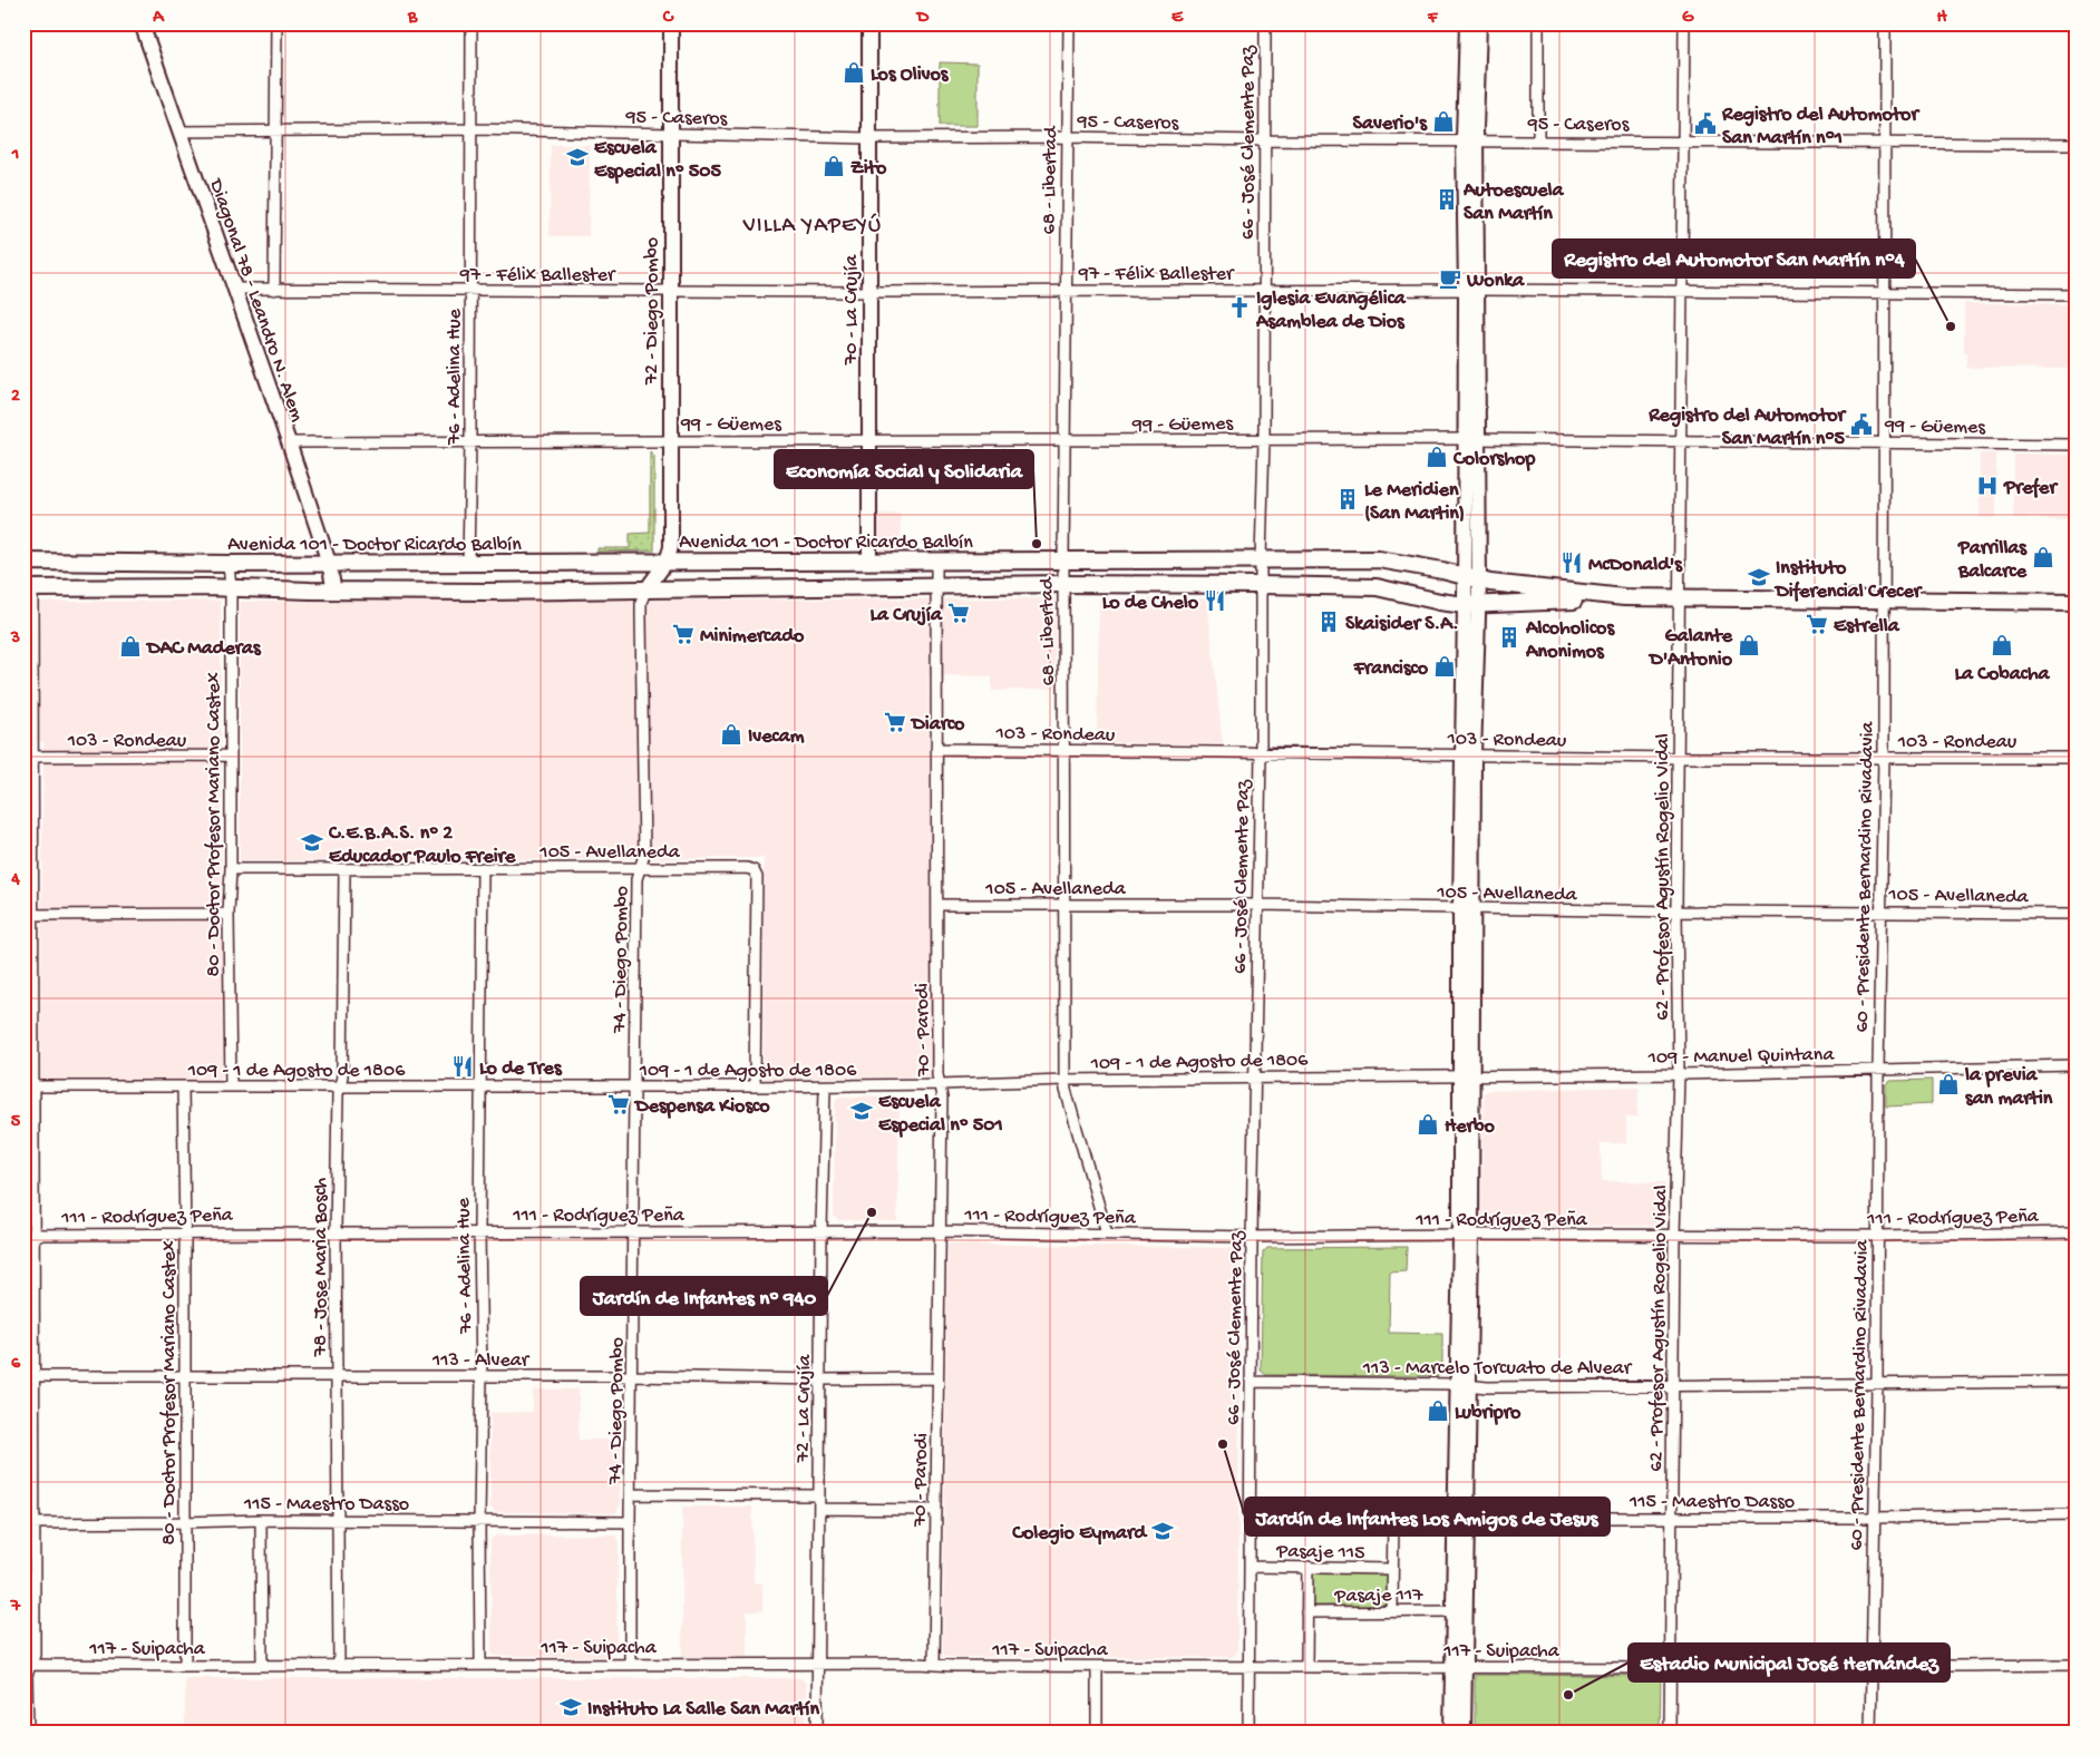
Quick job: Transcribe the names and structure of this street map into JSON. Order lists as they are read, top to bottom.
{
  "streets": {
    "main road": [
      "Diagonal 78 - Leandro N. Alem",
      "70 - La Crujía",
      "72 - Diego Pombo",
      "Avenida 101 - Doctor Ricardo Balbín"
    ],
    "street": [
      "95 - Caseros",
      "66 - José Clemente Paz",
      "68 - Libertad",
      "97 - Félix Ballester",
      "76 - Adelina Hue",
      "99 - Güemes",
      "103 - Rondeau",
      "80 - Doctor Profesor Mariano Castex",
      "105 - Avellaneda",
      "62 - Profesor Agustín Rogelio Vidal",
      "60 - Presidente Bernardino Rivadavia",
      "74 - Diego Pombo",
      "70 - Parodi",
      "109 - Manuel Quintana",
      "109 - 1 de Agosto de 1806",
      "111 - Rodríguez Peña",
      "78 - Jose Maria Bosch",
      "113 - Alvear",
      "113 - Marcelo Torcuato de Alvear",
      "72 - La Crujía",
      "115 - Maestro Dasso",
      "Pasaje 115",
      "Pasaje 117",
      "117 - Suipacha"
    ]
  },
  "crossings": [
    ["95 - Caseros", "66 - José Clemente Paz"],
    ["95 - Caseros", "68 - Libertad"],
    ["95 - Caseros", "Diagonal 78 - Leandro N. Alem"],
    ["95 - Caseros", "70 - La Crujía"],
    ["95 - Caseros", "72 - Diego Pombo"],
    ["95 - Caseros", "76 - Adelina Hue"],
    ["95 - Caseros", "62 - Profesor Agustín Rogelio Vidal"],
    ["95 - Caseros", "60 - Presidente Bernardino Rivadavia"],
    ["66 - José Clemente Paz", "97 - Félix Ballester"],
    ["66 - José Clemente Paz", "99 - Güemes"],
    ["66 - José Clemente Paz", "Avenida 101 - Doctor Ricardo Balbín"],
    ["66 - José Clemente Paz", "103 - Rondeau"],
    ["66 - José Clemente Paz", "105 - Avellaneda"],
    ["66 - José Clemente Paz", "109 - 1 de Agosto de 1806"],
    ["66 - José Clemente Paz", "111 - Rodríguez Peña"],
    ["66 - José Clemente Paz", "113 - Marcelo Torcuato de Alvear"],
    ["66 - José Clemente Paz", "115 - Maestro Dasso"],
    ["66 - José Clemente Paz", "Pasaje 115"],
    ["66 - José Clemente Paz", "117 - Suipacha"],
    ["68 - Libertad", "97 - Félix Ballester"],
    ["68 - Libertad", "99 - Güemes"],
    ["68 - Libertad", "Avenida 101 - Doctor Ricardo Balbín"],
    ["68 - Libertad", "103 - Rondeau"],
    ["68 - Libertad", "105 - Avellaneda"],
    ["68 - Libertad", "109 - 1 de Agosto de 1806"],
    ["68 - Libertad", "111 - Rodríguez Peña"],
    ["97 - Félix Ballester", "Diagonal 78 - Leandro N. Alem"],
    ["97 - Félix Ballester", "70 - La Crujía"],
    ["97 - Félix Ballester", "72 - Diego Pombo"],
    ["97 - Félix Ballester", "76 - Adelina Hue"],
    ["97 - Félix Ballester", "62 - Profesor Agustín Rogelio Vidal"],
    ["97 - Félix Ballester", "60 - Presidente Bernardino Rivadavia"],
    ["Diagonal 78 - Leandro N. Alem", "99 - Güemes"],
    ["Diagonal 78 - Leandro N. Alem", "Avenida 101 - Doctor Ricardo Balbín"],
    ["70 - La Crujía", "99 - Güemes"],
    ["70 - La Crujía", "Avenida 101 - Doctor Ricardo Balbín"],
    ["72 - Diego Pombo", "99 - Güemes"],
    ["72 - Diego Pombo", "Avenida 101 - Doctor Ricardo Balbín"],
    ["72 - Diego Pombo", "74 - Diego Pombo"],
    ["76 - Adelina Hue", "99 - Güemes"],
    ["76 - Adelina Hue", "Avenida 101 - Doctor Ricardo Balbín"],
    ["76 - Adelina Hue", "105 - Avellaneda"],
    ["76 - Adelina Hue", "109 - 1 de Agosto de 1806"],
    ["76 - Adelina Hue", "111 - Rodríguez Peña"],
    ["76 - Adelina Hue", "113 - Alvear"],
    ["76 - Adelina Hue", "115 - Maestro Dasso"],
    ["76 - Adelina Hue", "117 - Suipacha"],
    ["99 - Güemes", "62 - Profesor Agustín Rogelio Vidal"],
    ["99 - Güemes", "60 - Presidente Bernardino Rivadavia"],
    ["Avenida 101 - Doctor Ricardo Balbín", "80 - Doctor Profesor Mariano Castex"],
    ["Avenida 101 - Doctor Ricardo Balbín", "62 - Profesor Agustín Rogelio Vidal"],
    ["Avenida 101 - Doctor Ricardo Balbín", "60 - Presidente Bernardino Rivadavia"],
    ["Avenida 101 - Doctor Ricardo Balbín", "74 - Diego Pombo"],
    ["Avenida 101 - Doctor Ricardo Balbín", "70 - Parodi"],
    ["103 - Rondeau", "80 - Doctor Profesor Mariano Castex"],
    ["103 - Rondeau", "62 - Profesor Agustín Rogelio Vidal"],
    ["103 - Rondeau", "60 - Presidente Bernardino Rivadavia"],
    ["103 - Rondeau", "70 - Parodi"],
    ["80 - Doctor Profesor Mariano Castex", "105 - Avellaneda"],
    ["80 - Doctor Profesor Mariano Castex", "109 - 1 de Agosto de 1806"],
    ["80 - Doctor Profesor Mariano Castex", "111 - Rodríguez Peña"],
    ["80 - Doctor Profesor Mariano Castex", "113 - Alvear"],
    ["80 - Doctor Profesor Mariano Castex", "115 - Maestro Dasso"],
    ["80 - Doctor Profesor Mariano Castex", "117 - Suipacha"],
    ["105 - Avellaneda", "62 - Profesor Agustín Rogelio Vidal"],
    ["105 - Avellaneda", "60 - Presidente Bernardino Rivadavia"],
    ["105 - Avellaneda", "74 - Diego Pombo"],
    ["105 - Avellaneda", "70 - Parodi"],
    ["105 - Avellaneda", "109 - 1 de Agosto de 1806"],
    ["105 - Avellaneda", "78 - Jose Maria Bosch"],
    ["62 - Profesor Agustín Rogelio Vidal", "109 - Manuel Quintana"],
    ["62 - Profesor Agustín Rogelio Vidal", "111 - Rodríguez Peña"],
    ["62 - Profesor Agustín Rogelio Vidal", "113 - Marcelo Torcuato de Alvear"],
    ["62 - Profesor Agustín Rogelio Vidal", "115 - Maestro Dasso"],
    ["62 - Profesor Agustín Rogelio Vidal", "117 - Suipacha"],
    ["60 - Presidente Bernardino Rivadavia", "109 - Manuel Quintana"],
    ["60 - Presidente Bernardino Rivadavia", "111 - Rodríguez Peña"],
    ["60 - Presidente Bernardino Rivadavia", "113 - Marcelo Torcuato de Alvear"],
    ["60 - Presidente Bernardino Rivadavia", "115 - Maestro Dasso"],
    ["60 - Presidente Bernardino Rivadavia", "117 - Suipacha"],
    ["74 - Diego Pombo", "109 - 1 de Agosto de 1806"],
    ["74 - Diego Pombo", "111 - Rodríguez Peña"],
    ["74 - Diego Pombo", "113 - Alvear"],
    ["74 - Diego Pombo", "115 - Maestro Dasso"],
    ["74 - Diego Pombo", "117 - Suipacha"],
    ["70 - Parodi", "109 - 1 de Agosto de 1806"],
    ["70 - Parodi", "111 - Rodríguez Peña"],
    ["70 - Parodi", "113 - Alvear"],
    ["70 - Parodi", "117 - Suipacha"],
    ["109 - Manuel Quintana", "109 - 1 de Agosto de 1806"],
    ["109 - 1 de Agosto de 1806", "78 - Jose Maria Bosch"],
    ["109 - 1 de Agosto de 1806", "72 - La Crujía"],
    ["111 - Rodríguez Peña", "78 - Jose Maria Bosch"],
    ["111 - Rodríguez Peña", "72 - La Crujía"],
    ["78 - Jose Maria Bosch", "113 - Alvear"],
    ["78 - Jose Maria Bosch", "115 - Maestro Dasso"],
    ["78 - Jose Maria Bosch", "117 - Suipacha"],
    ["113 - Alvear", "72 - La Crujía"],
    ["72 - La Crujía", "117 - Suipacha"]
  ],
  "districts": ["VILLA YAPEYÚ"],
  "places": {
    "shop": [
      "Los Olivos",
      "Saverio's",
      "Zito",
      "Colorshop",
      "Parrillas Balcarce",
      "Galante D'Antonio",
      "La Cobacha",
      "DAC Maderas",
      "Francisco",
      "Ivecam",
      "la previa san martin",
      "Herbo",
      "Lubripro"
    ],
    "public building": ["Registro del Automotor San Martín n°1", "Registro del Automotor San Martín n°5"],
    "school or university": [
      "Escuela Especial nº 505",
      "Instituto Diferencial Crecer",
      "C.E.B.A.S. nº 2 Educador Paulo Freire",
      "Escuela Especial nº 501",
      "Colegio Eymard",
      "Instituto La Salle San Martín"
    ],
    "building": [
      "Autoescuela San Martín",
      "Le Meridien (San Martin)",
      "Skaisider S.A.",
      "Alcoholicos Anonimos"
    ],
    "cafe": ["Wonka"],
    "church": ["Iglesia Evangélica Asamblea de Dios"],
    "other": [
      "Registro del Automotor San Martín n°4",
      "Economía Social y Solidaria",
      "Jardín de Infantes nº 940",
      "Jardín de Infantes Los Amigos de Jesus",
      "Estadio Municipal José Hernández"
    ],
    "hospital": ["Prefer"],
    "restaurant": ["McDonald's", "Lo de Chelo", "Lo de Tres"],
    "supermarket": [
      "La Crujía",
      "Estrella",
      "Minimercado",
      "Diarco",
      "Despensa Kiosco"
    ]
  },
  "grid": {
    "columns": [
      "A",
      "B",
      "C",
      "D",
      "E",
      "F",
      "G",
      "H"
    ],
    "rows": [
      "1",
      "2",
      "3",
      "4",
      "5",
      "6",
      "7"
    ]
  }
}
